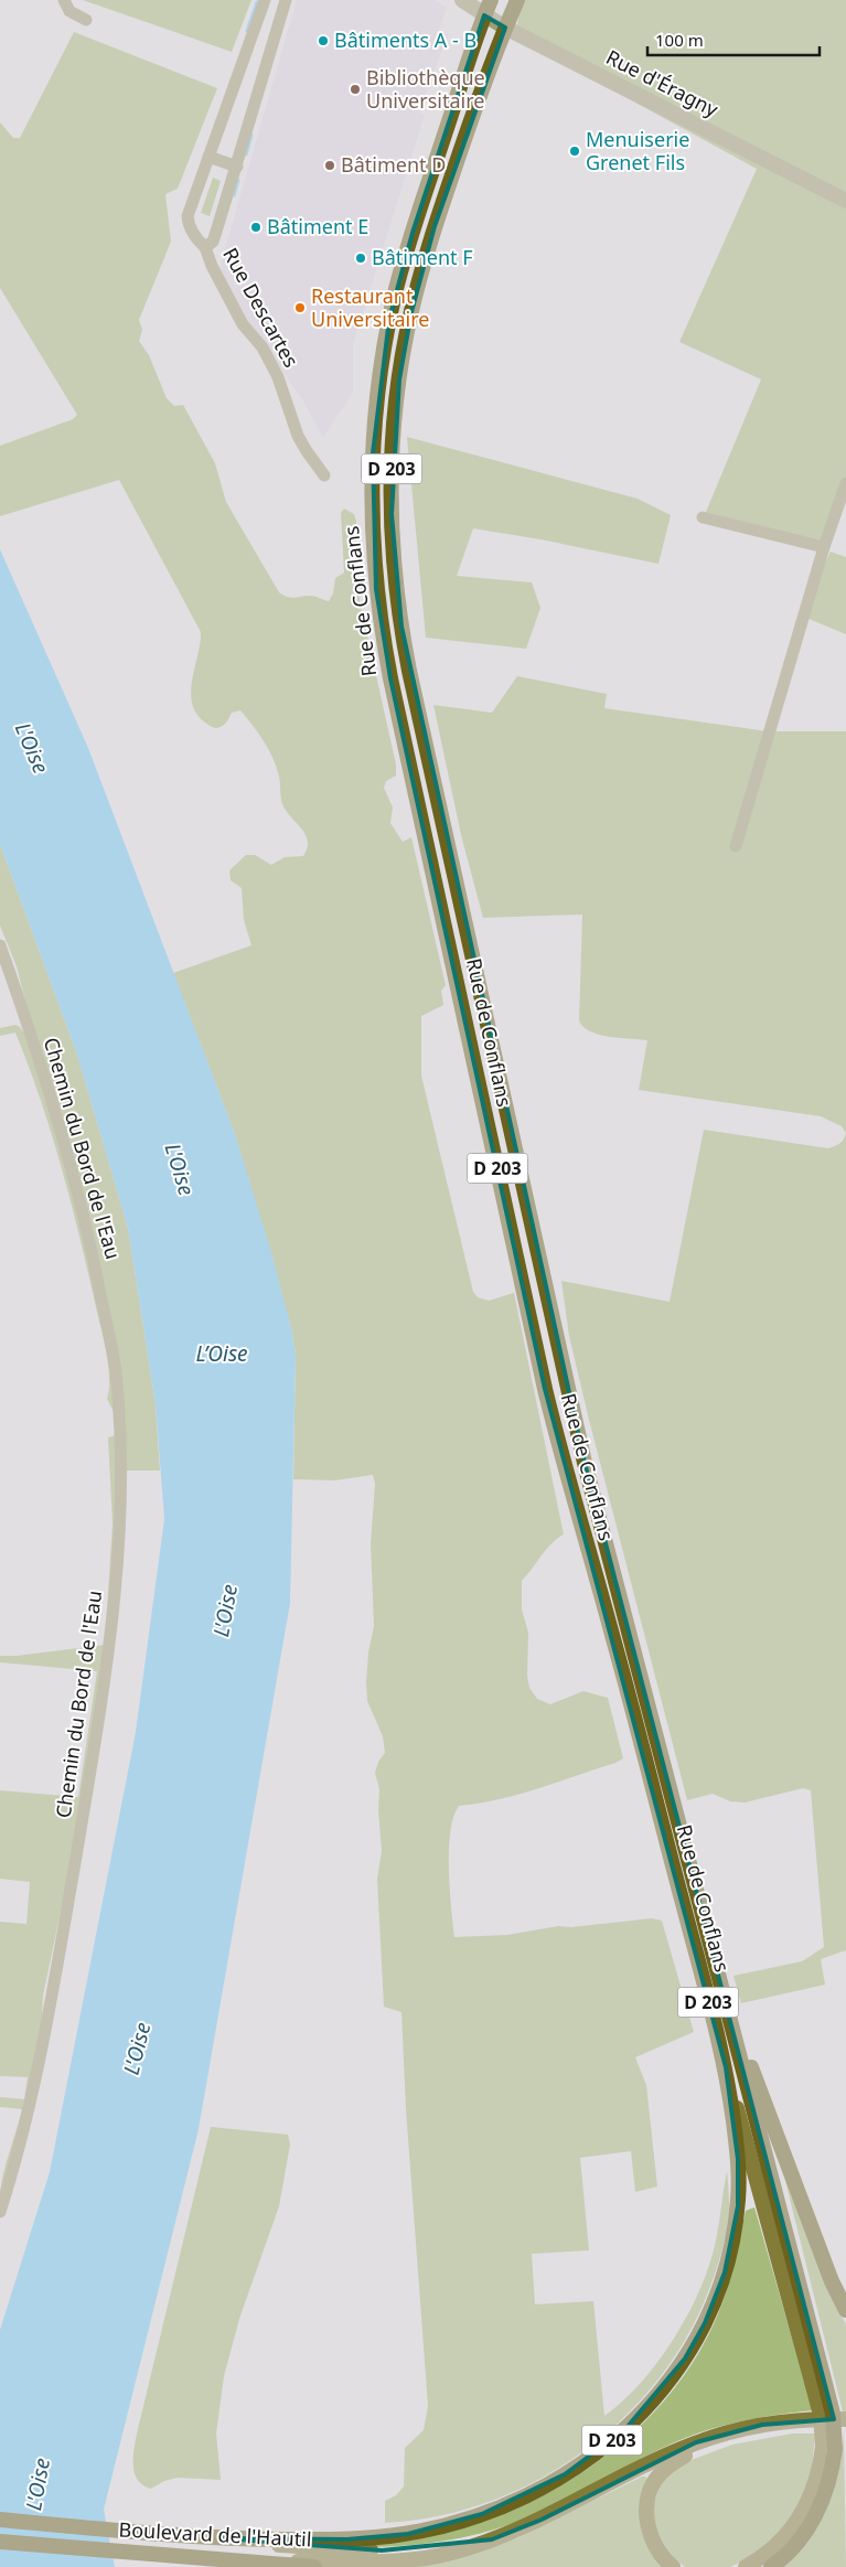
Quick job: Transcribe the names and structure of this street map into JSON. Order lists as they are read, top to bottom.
{
  "streets": {
    "main road": ["D 203", "Rue de Conflans", "Boulevard de l'Hautil"],
    "street": ["Rue d'Éragny", "Rue Descartes", "Chemin du Bord de l'Eau"]
  },
  "crossings": [
    ["Rue d'Éragny", "Rue de Conflans"],
    ["D 203", "Rue de Conflans"],
    ["D 203", "Boulevard de l'Hautil"]
  ],
  "water": ["L'Oise", "L’Oise"],
  "places": [
    "Bâtiments A - B",
    "Bibliothèque Universitaire",
    "Menuiserie Grenet Fils",
    "Bâtiment D",
    "Bâtiment E",
    "Bâtiment F",
    "Restaurant Universitaire"
  ],
  "scale_bar": "100 m"
}
